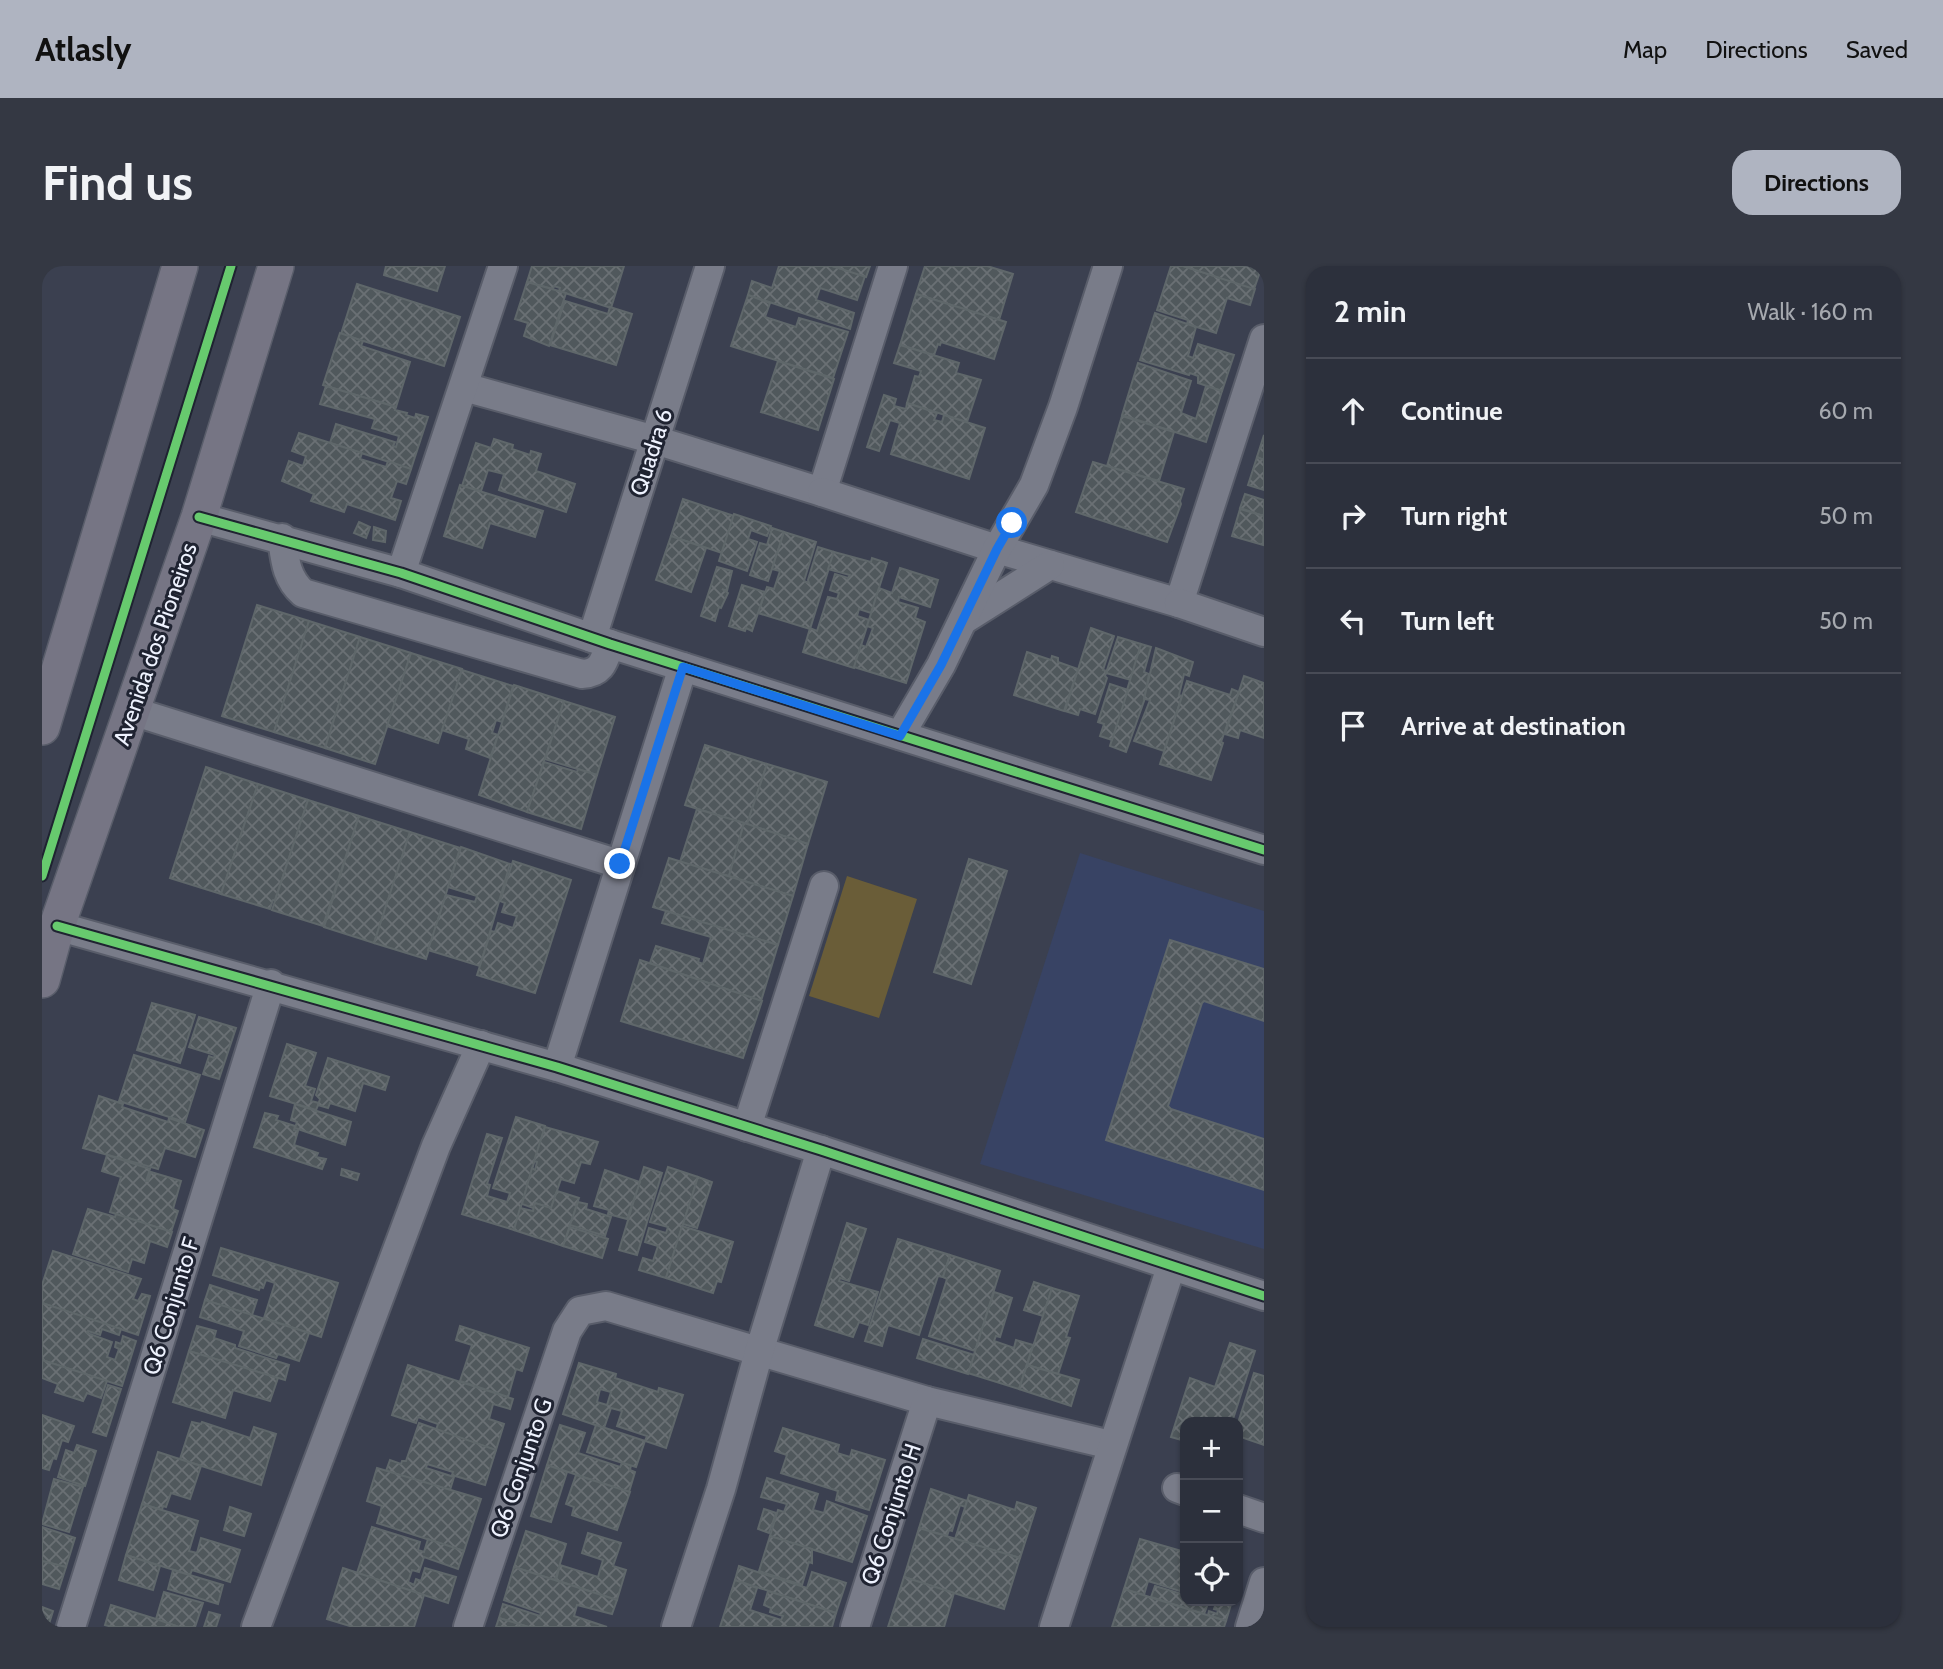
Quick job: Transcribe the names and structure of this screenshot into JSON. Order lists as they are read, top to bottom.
{
  "streets": {
    "main road": ["Avenida dos Pioneiros"],
    "street": [
      "Quadra 6",
      "Q6 Conjunto F",
      "Q6 Conjunto G",
      "Q6 Conjunto H"
    ]
  },
  "page": {
    "header": "Atlasly",
    "nav": ["Map", "Directions", "Saved"],
    "buttons": "Directions",
    "title": "Find us",
    "heading": ["2 min", "Walk · 160 m"],
    "list": [
      ["Continue", "60 m"],
      ["Turn right", "50 m"],
      ["Turn left", "50 m"],
      "Arrive at destination"
    ],
    "map_buttons": ["+", "−"]
  }
}
